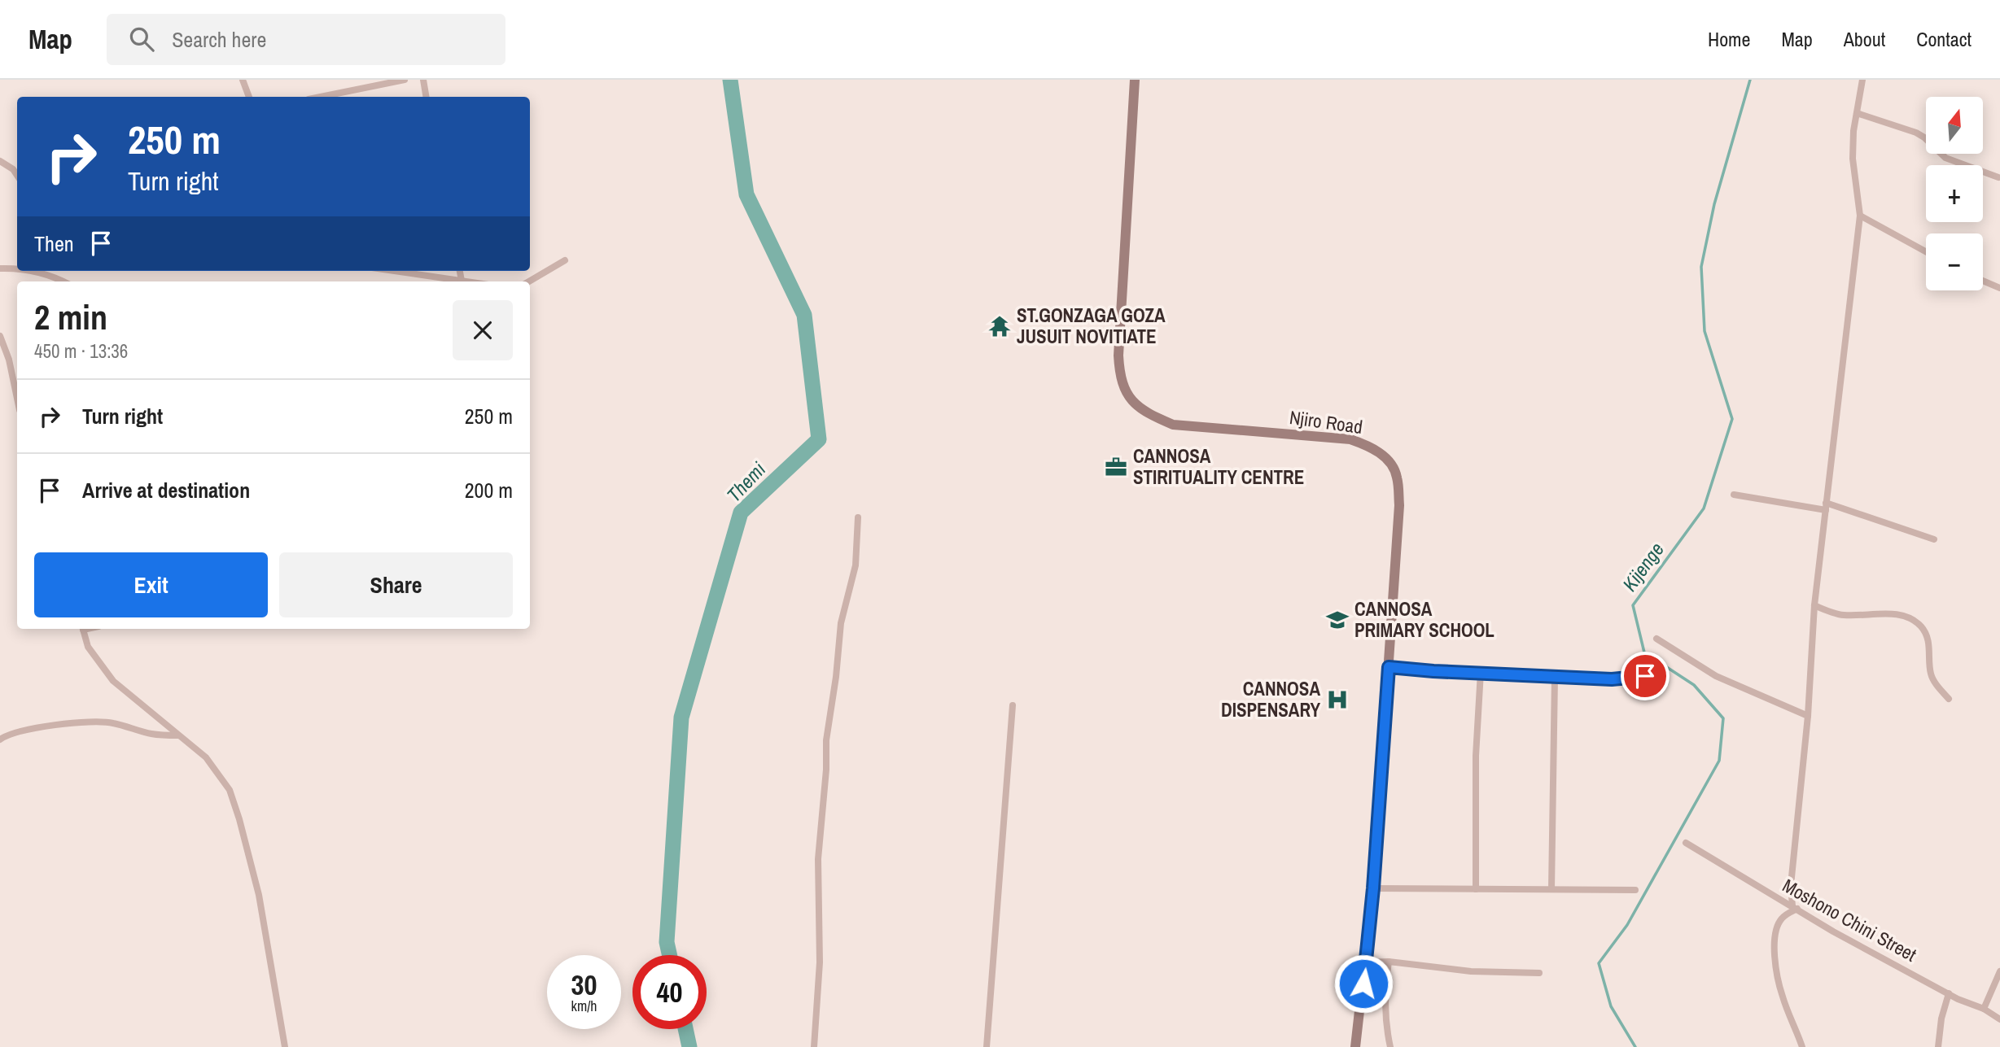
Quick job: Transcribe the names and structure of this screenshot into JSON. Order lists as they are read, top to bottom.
{
  "streets": {
    "street": ["Njiro Road", "Moshono Chini Street"]
  },
  "water": ["Themi", "Kijenge"],
  "places": {
    "temple": ["ST.GONZAGA GOZA JUSUIT NOVITIATE"],
    "office": ["CANNOSA STIRITUALITY CENTRE"],
    "school or university": ["CANNOSA PRIMARY SCHOOL"],
    "hospital": ["CANNOSA DISPENSARY"]
  },
  "north": "top",
  "page": {
    "header": "Map",
    "search": "Search here",
    "nav": [
      "Home",
      "Map",
      "About",
      "Contact"
    ],
    "map_buttons": ["+", "−"],
    "turn": ["250 m", "Turn right"],
    "then": "Then",
    "heading": ["2 min", "450 m · 13:36"],
    "list": [
      {
        "name": "Turn right",
        "value": "250 m"
      },
      {
        "name": "Arrive at destination",
        "value": "200 m"
      }
    ],
    "buttons": ["Exit", "Share"],
    "speed": "30 km/h",
    "limit": "40"
  }
}
